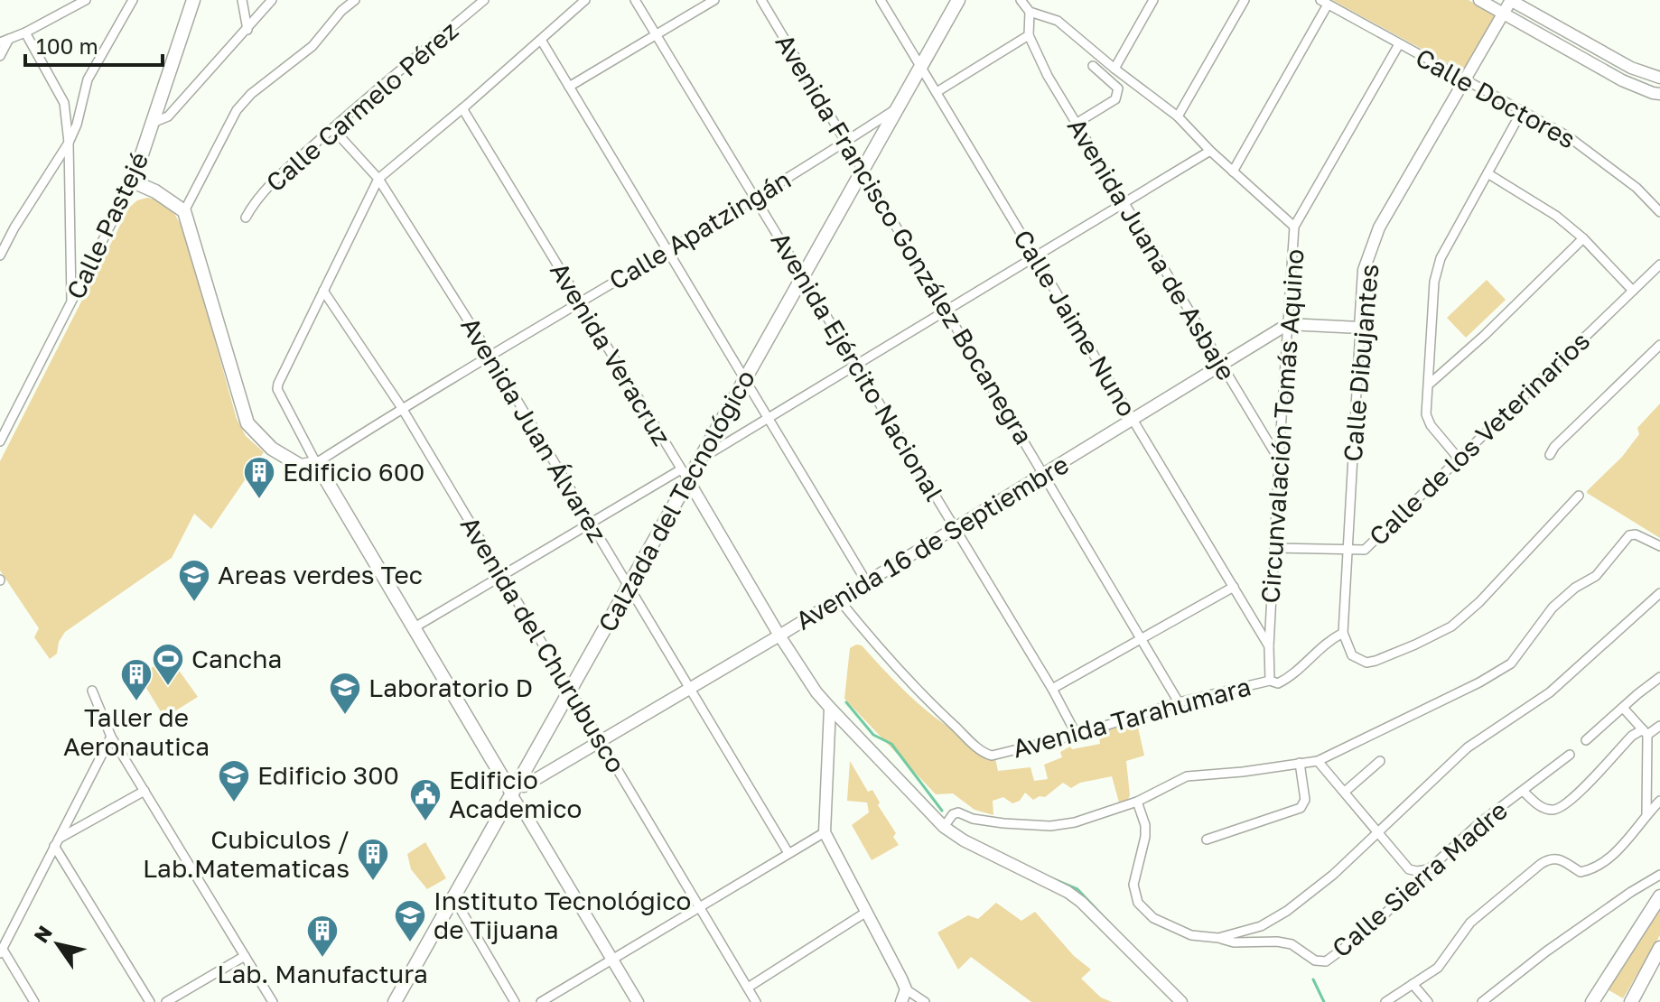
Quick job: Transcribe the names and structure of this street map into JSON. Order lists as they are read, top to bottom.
{
  "streets": {
    "main road": ["Calle Pastejé", "Calzada del Tecnológico"],
    "street": [
      "Calle Doctores",
      "Calle Carmelo Pérez",
      "Calle Apatzingán",
      "Avenida Francisco González Bocanegra",
      "Avenida Juana de Asbaje",
      "Calle Jaime Nuno",
      "Avenida Veracruz",
      "Calle Dibujantes",
      "Avenida Ejército Nacional",
      "Circunvalación Tomás Aquino",
      "Avenida Juan Álvarez",
      "Calle de los Veterinarios",
      "Avenida 16 de Septiembre",
      "Avenida del Churubusco",
      "Avenida Tarahumara",
      "Calle Sierra Madre"
    ]
  },
  "crossings": [
    ["Calle Doctores", "Calle Dibujantes"],
    ["Calle Carmelo Pérez", "Avenida Juan Álvarez"],
    ["Calle Apatzingán", "Avenida Francisco González Bocanegra"],
    ["Calle Apatzingán", "Avenida Veracruz"],
    ["Calle Apatzingán", "Avenida Ejército Nacional"],
    ["Calle Apatzingán", "Avenida Juan Álvarez"],
    ["Calle Apatzingán", "Calzada del Tecnológico"],
    ["Calle Apatzingán", "Avenida del Churubusco"],
    ["Avenida Francisco González Bocanegra", "Calzada del Tecnológico"],
    ["Avenida Francisco González Bocanegra", "Avenida 16 de Septiembre"],
    ["Avenida Francisco González Bocanegra", "Avenida Tarahumara"],
    ["Avenida Juana de Asbaje", "Circunvalación Tomás Aquino"],
    ["Avenida Juana de Asbaje", "Avenida 16 de Septiembre"],
    ["Calle Jaime Nuno", "Circunvalación Tomás Aquino"],
    ["Calle Jaime Nuno", "Calzada del Tecnológico"],
    ["Calle Jaime Nuno", "Avenida 16 de Septiembre"],
    ["Avenida Veracruz", "Calzada del Tecnológico"],
    ["Avenida Veracruz", "Avenida 16 de Septiembre"],
    ["Calle Dibujantes", "Calle de los Veterinarios"],
    ["Calle Dibujantes", "Avenida Tarahumara"],
    ["Avenida Ejército Nacional", "Calzada del Tecnológico"],
    ["Avenida Ejército Nacional", "Avenida 16 de Septiembre"],
    ["Avenida Ejército Nacional", "Avenida Tarahumara"],
    ["Circunvalación Tomás Aquino", "Calle de los Veterinarios"],
    ["Circunvalación Tomás Aquino", "Avenida 16 de Septiembre"],
    ["Circunvalación Tomás Aquino", "Avenida Tarahumara"],
    ["Avenida Juan Álvarez", "Calzada del Tecnológico"],
    ["Avenida Juan Álvarez", "Avenida 16 de Septiembre"],
    ["Calzada del Tecnológico", "Avenida 16 de Septiembre"],
    ["Calzada del Tecnológico", "Avenida del Churubusco"],
    ["Avenida 16 de Septiembre", "Avenida del Churubusco"],
    ["Avenida 16 de Septiembre", "Avenida Tarahumara"]
  ],
  "places": {
    "building": [
      "Edificio 600",
      "Taller de Aeronautica",
      "Cubiculos / Lab.Matematicas",
      "Lab. Manufactura"
    ],
    "school or university": [
      "Areas verdes Tec",
      "Laboratorio D",
      "Edificio 300",
      "Instituto Tecnológico de Tijuana"
    ],
    "sports": ["Cancha"],
    "public building": ["Edificio Academico"]
  },
  "scale_bar": "100 m",
  "north": "top left"
}
